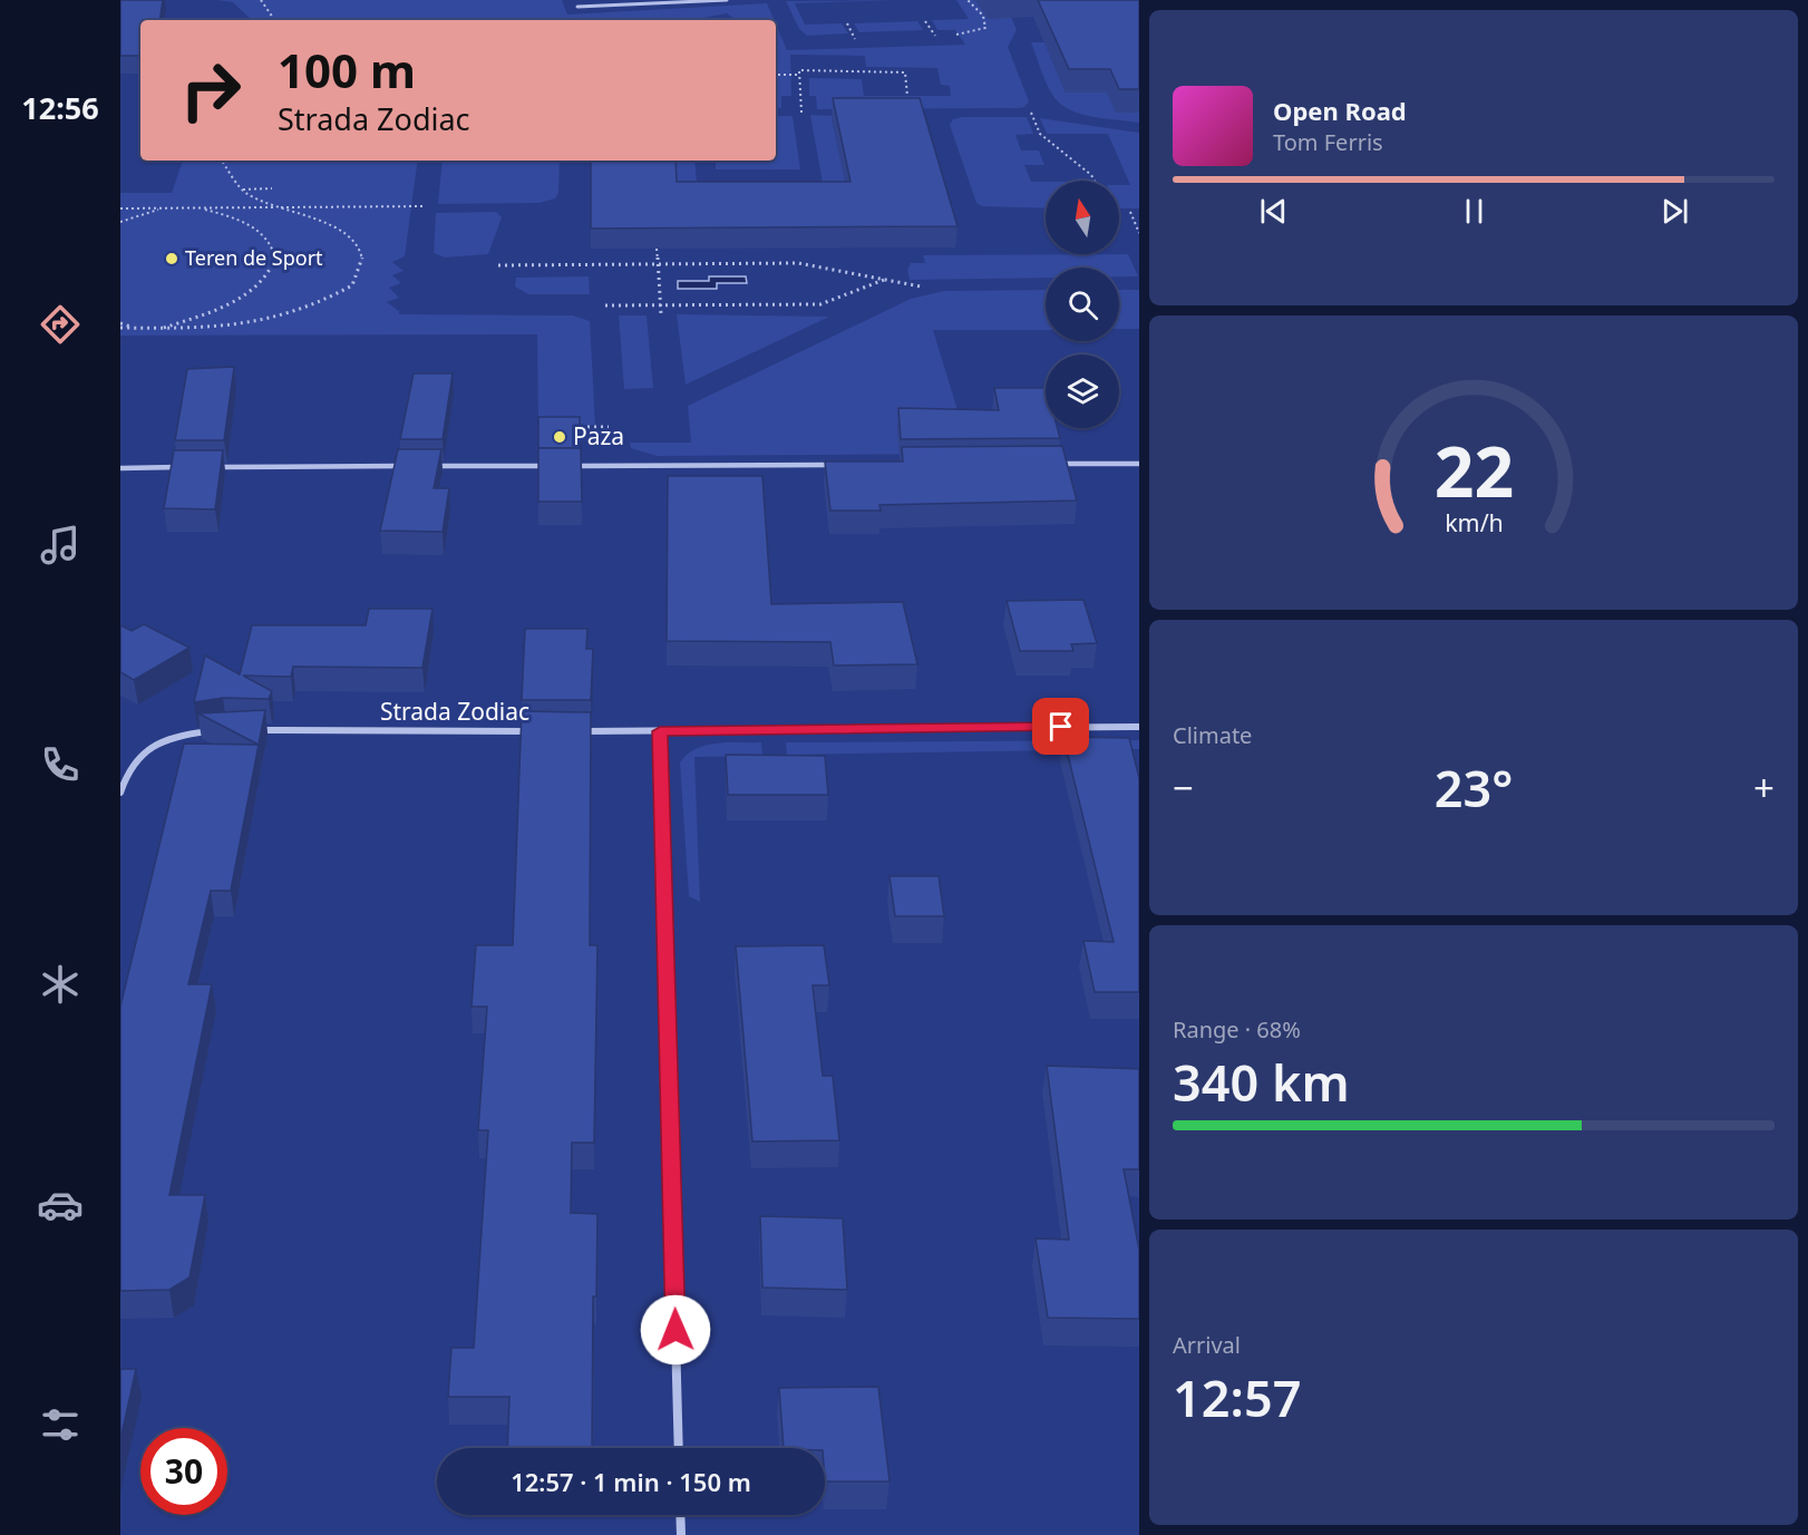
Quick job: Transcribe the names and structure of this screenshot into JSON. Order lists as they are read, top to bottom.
{
  "streets": {
    "street": ["Strada Zodiac"]
  },
  "places": ["Teren de Sport", "Paza"],
  "north": "top",
  "page": {
    "tabs": "12:56",
    "turn": ["100 m", "Strada Zodiac"],
    "song": ["Open Road", "Tom Ferris"],
    "tile": [
      "Climate",
      ["Range · 68%", "340 km"],
      ["Arrival", "12:57"]
    ],
    "heat": ["−", "23°", "+"],
    "limit": "30",
    "trip": "12:57 · 1 min · 150 m",
    "gauge": ["22", "km/h"]
  }
}
